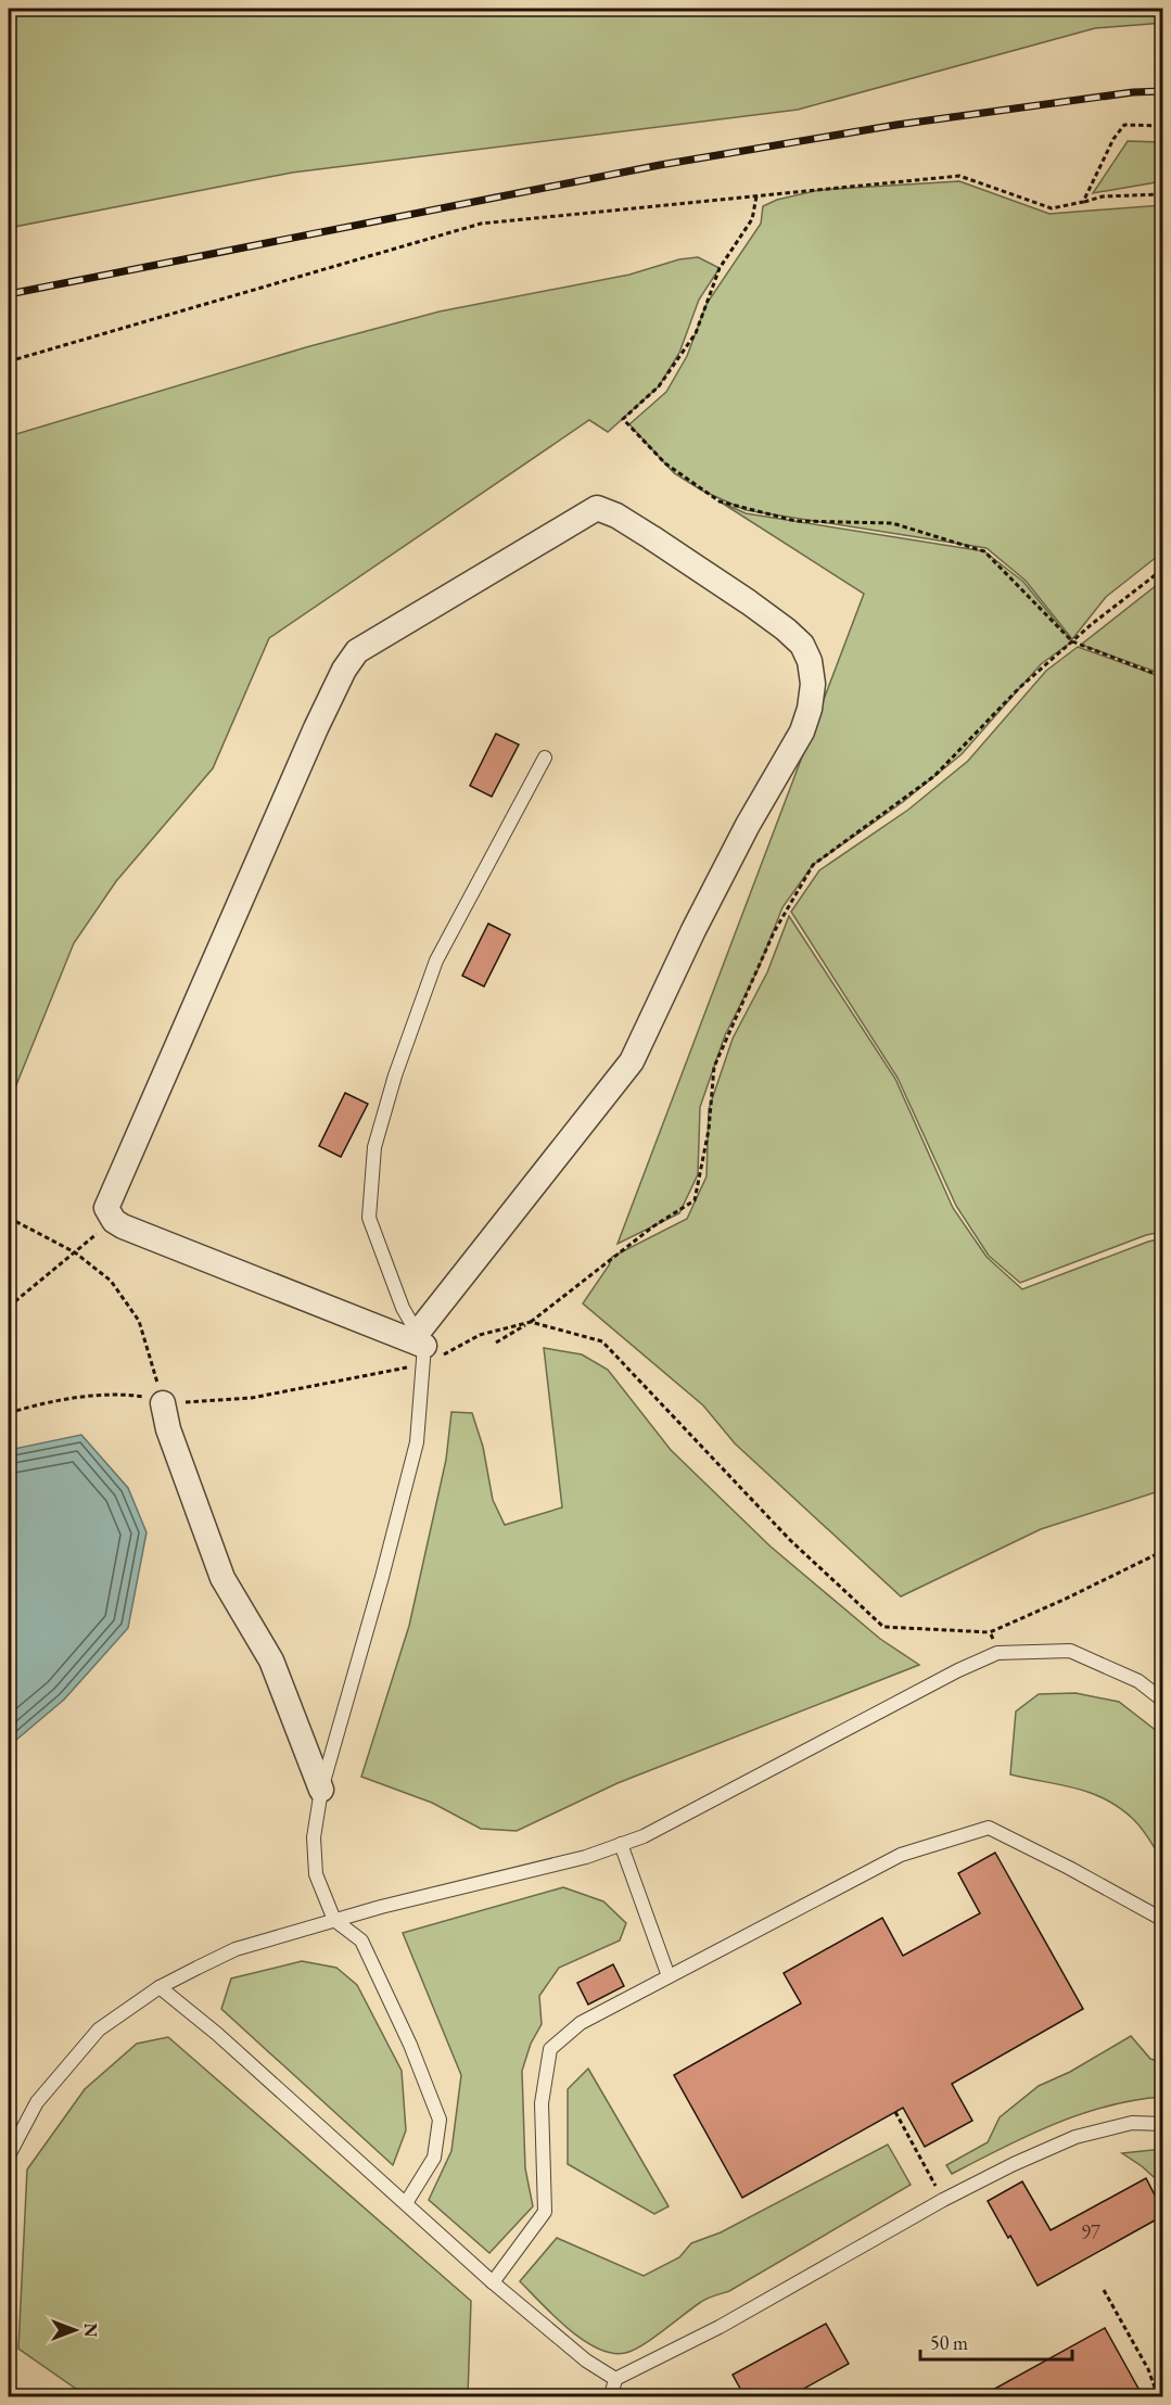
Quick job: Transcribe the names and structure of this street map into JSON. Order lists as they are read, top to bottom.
{
  "house_numbers": ["97"],
  "scale_bar": "50 m",
  "north": "right"
}
